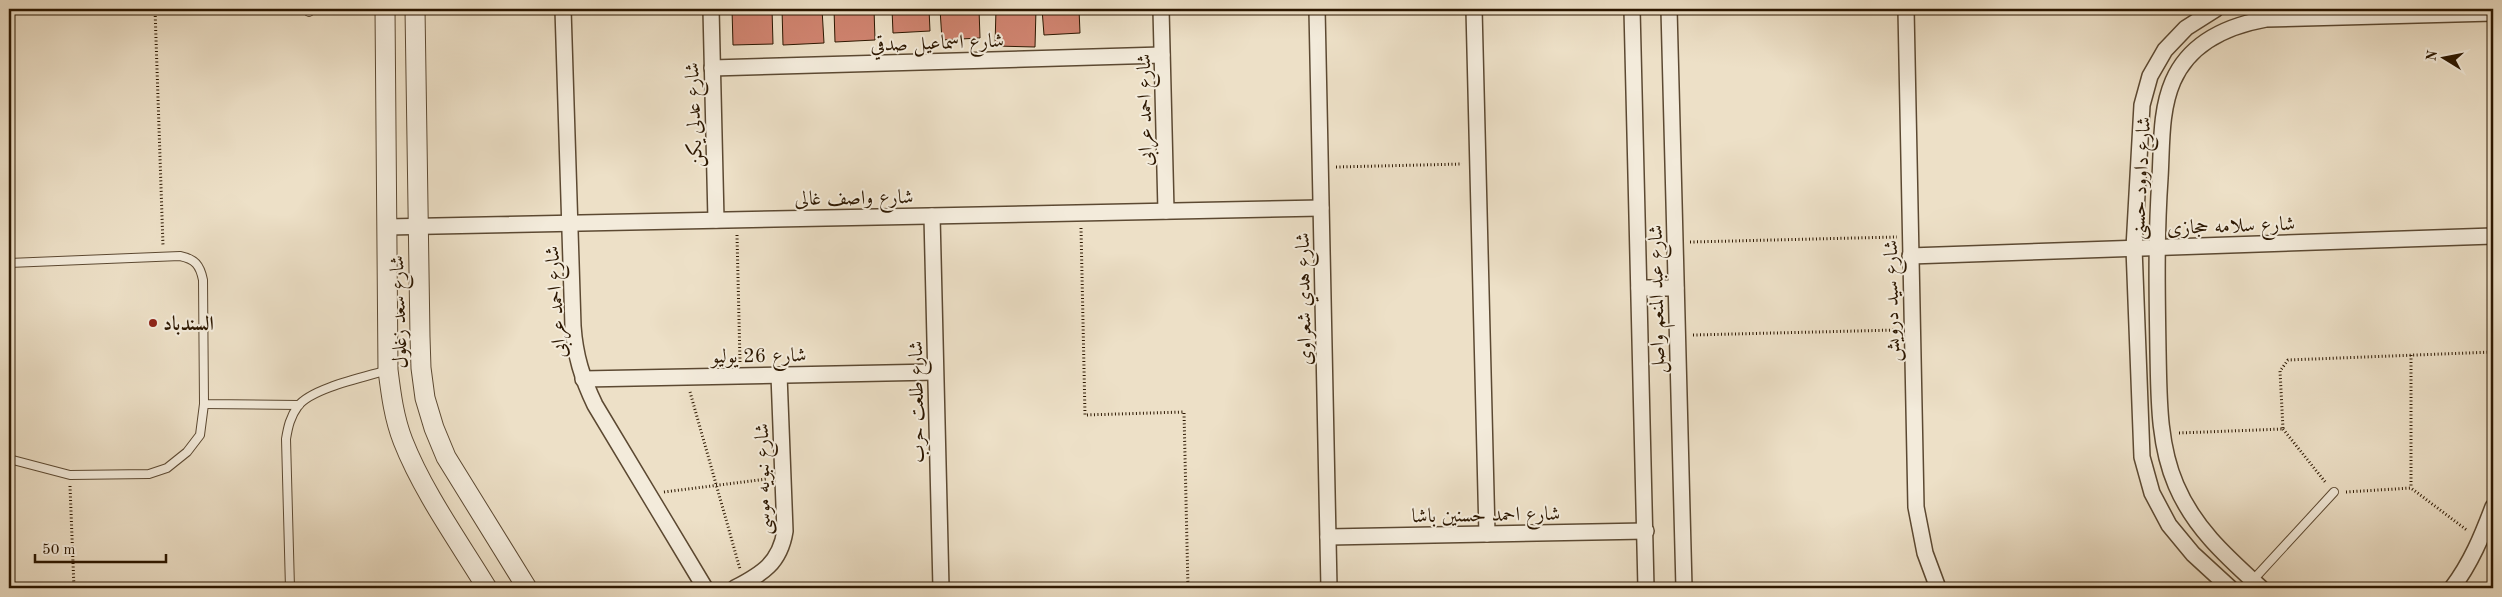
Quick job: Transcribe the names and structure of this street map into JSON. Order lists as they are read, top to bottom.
{
  "streets": {
    "street": [
      "شارع اسماعيل صدقي",
      "شارع احمد عرابى",
      "شارع عدلى يكن",
      "شارع داوود حسنى",
      "شارع واصف غالى",
      "شارع سلامه حجازى",
      "شارع هدي شعراوى",
      "شارع عبد المنعم واصل",
      "شارع سيد درويش",
      "شارع سعد زغلول",
      "شارع 26 يوليو",
      "شارع طلعت حرب",
      "شارع نبويه موسى",
      "شارع احمد حسنين باشا"
    ]
  },
  "crossings": [
    ["شارع اسماعيل صدقي", "شارع احمد عرابى"],
    ["شارع اسماعيل صدقي", "شارع عدلى يكن"],
    ["شارع احمد عرابى", "شارع واصف غالى"],
    ["شارع احمد عرابى", "شارع 26 يوليو"],
    ["شارع عدلى يكن", "شارع واصف غالى"],
    ["شارع داوود حسنى", "شارع سلامه حجازى"],
    ["شارع واصف غالى", "شارع هدي شعراوى"],
    ["شارع واصف غالى", "شارع سعد زغلول"],
    ["شارع واصف غالى", "شارع طلعت حرب"],
    ["شارع سلامه حجازى", "شارع سيد درويش"],
    ["شارع هدي شعراوى", "شارع احمد حسنين باشا"],
    ["شارع عبد المنعم واصل", "شارع احمد حسنين باشا"],
    ["شارع 26 يوليو", "شارع طلعت حرب"],
    ["شارع 26 يوليو", "شارع نبويه موسى"]
  ],
  "places": ["السندباد"],
  "scale_bar": "50 m",
  "north": "left"
}
